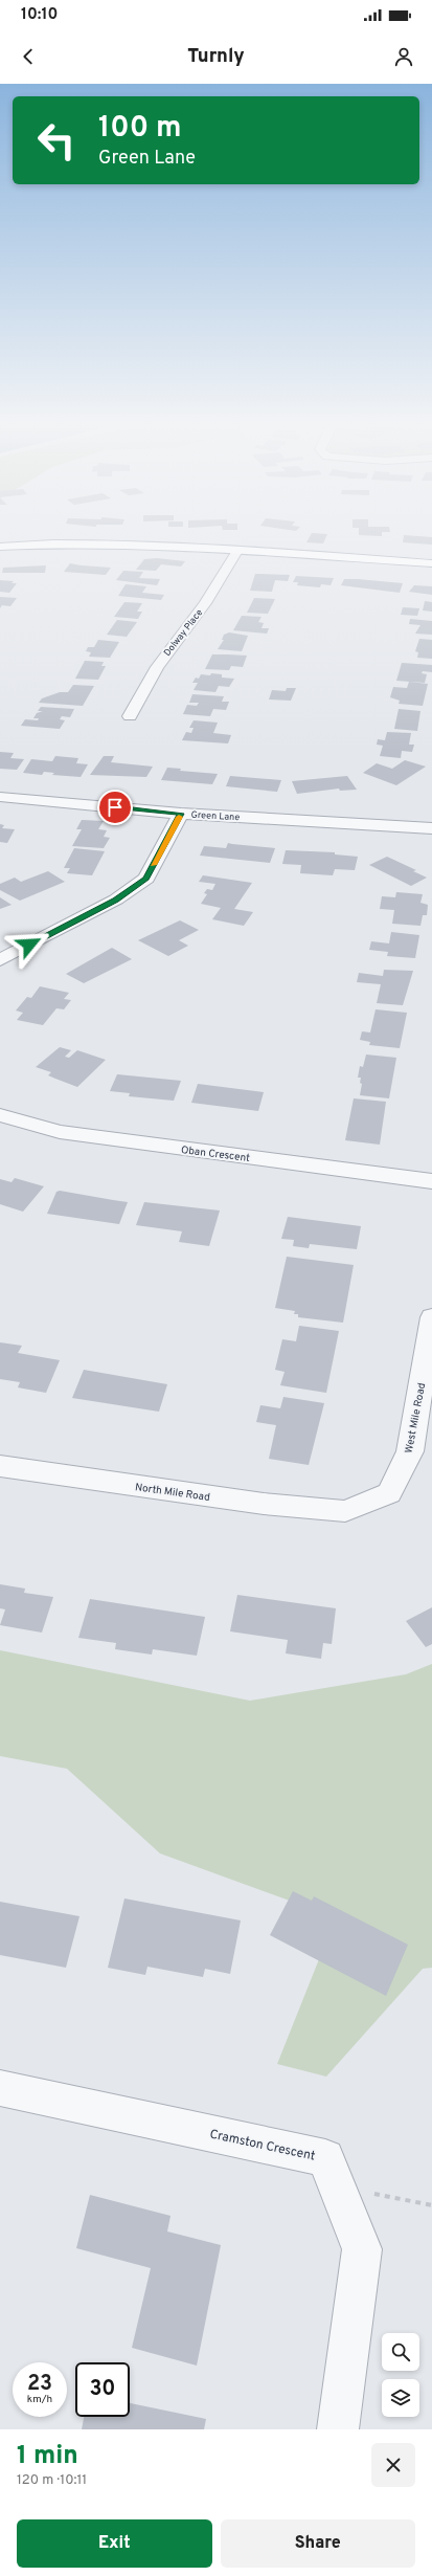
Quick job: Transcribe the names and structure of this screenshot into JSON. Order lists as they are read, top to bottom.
{
  "streets": {
    "street": [
      "Dolway Place",
      "Green Lane",
      "Oban Crescent",
      "West Mile Road",
      "North Mile Road",
      "Cramston Crescent"
    ]
  },
  "crossings": [
    ["West Mile Road", "North Mile Road"]
  ],
  "page": {
    "status": "10:10",
    "header": "Turnly",
    "turn": ["100 m", "Green Lane"],
    "speed": "23 km/h",
    "limit": "30",
    "heading": ["1 min", "120 m · 10:11"],
    "buttons": ["Exit", "Share"]
  }
}
